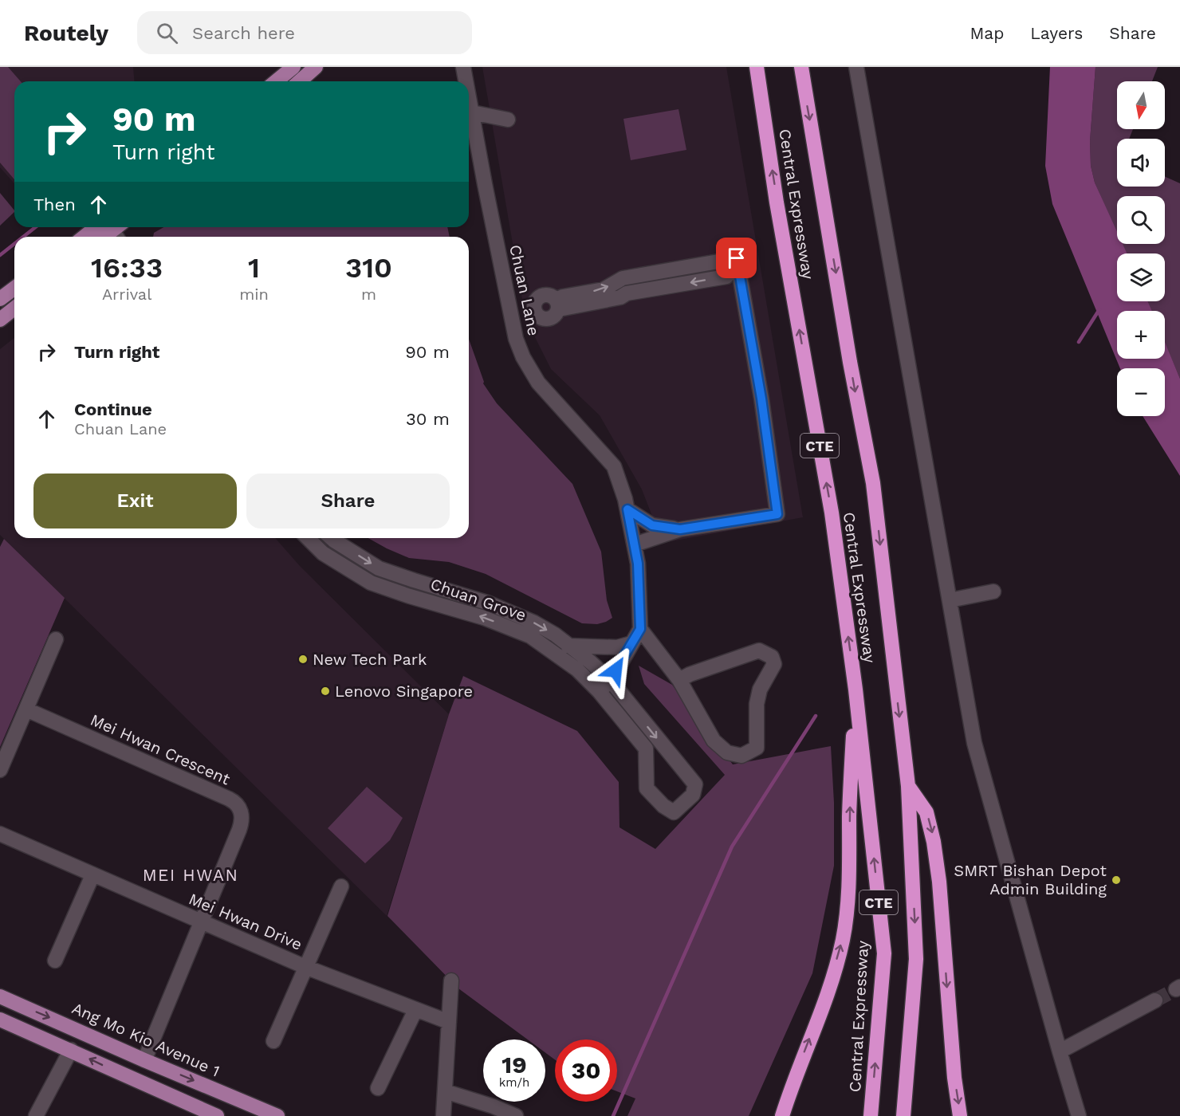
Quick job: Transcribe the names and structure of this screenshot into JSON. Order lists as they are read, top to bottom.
{
  "streets": {
    "highway": ["Central Expressway", "CTE"],
    "main road": ["Ang Mo Kio Avenue 1"],
    "street": [
      "Chuan Lane",
      "Chuan Grove",
      "Mei Hwan Crescent",
      "Mei Hwan Drive"
    ]
  },
  "crossings": [
    ["Mei Hwan Crescent", "Mei Hwan Drive"],
    ["Mei Hwan Crescent", "Ang Mo Kio Avenue 1"]
  ],
  "districts": ["MEI HWAN"],
  "places": ["New Tech Park", "Lenovo Singapore", "SMRT Bishan Depot Admin Building"],
  "north": "bottom",
  "page": {
    "header": "Routely",
    "search": "Search here",
    "nav": ["Map", "Layers", "Share"],
    "map_buttons": ["+", "−"],
    "turn": ["90 m", "Turn right"],
    "then": "Then",
    "eta": [
      "16:33",
      "Arrival",
      "1",
      "min",
      "310",
      "m"
    ],
    "list": [
      {
        "name": "Turn right",
        "value": "90 m"
      },
      {
        "name": "Continue",
        "note": "Chuan Lane",
        "value": "30 m"
      }
    ],
    "buttons": ["Exit", "Share"],
    "speed": "19 km/h",
    "limit": "30"
  }
}
